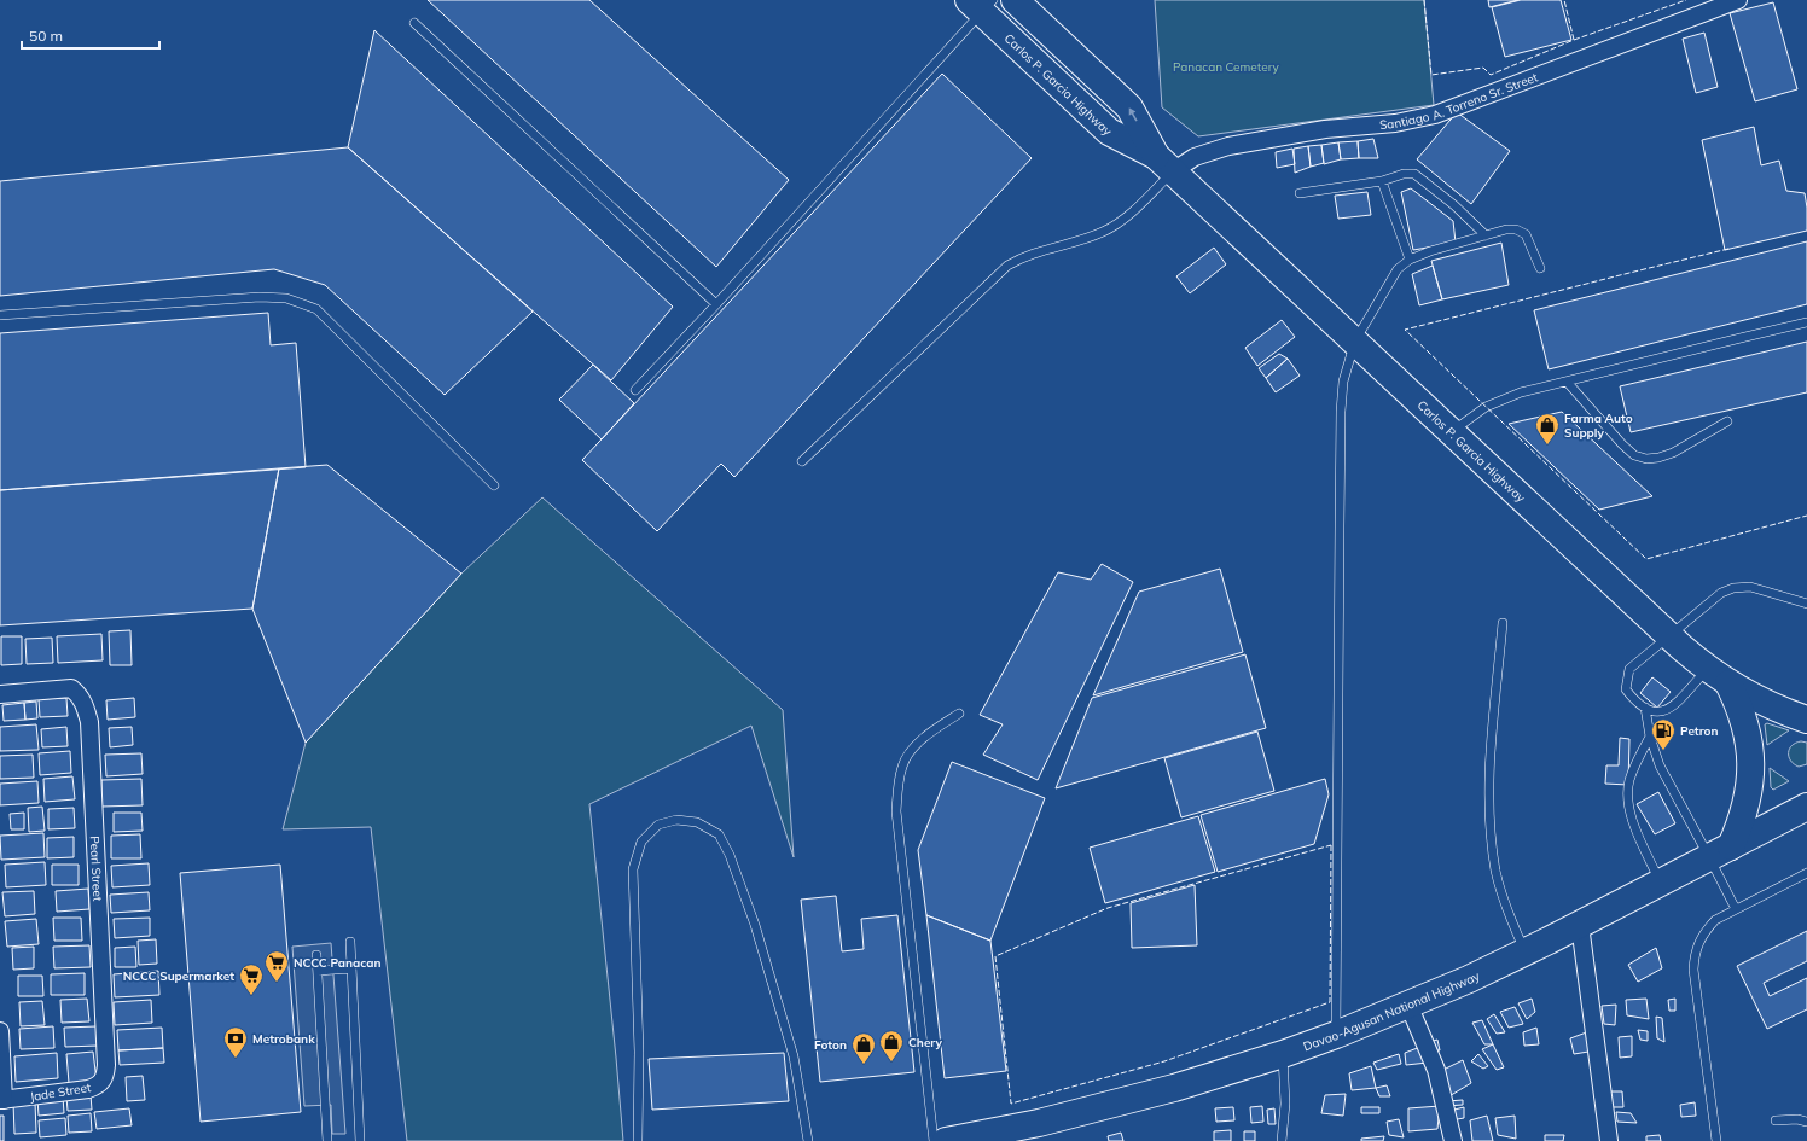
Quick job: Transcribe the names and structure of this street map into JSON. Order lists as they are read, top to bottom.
{
  "streets": {
    "main road": ["Carlos P. Garcia Highway", "Davao-Agusan National Highway"],
    "street": ["Santiago A. Torreno Sr. Street", "Pearl Street", "Jade Street"]
  },
  "crossings": [
    ["Carlos P. Garcia Highway", "Santiago A. Torreno Sr. Street"],
    ["Pearl Street", "Jade Street"]
  ],
  "parks": ["Panacan Cemetery"],
  "places": {
    "shop": ["Farma Auto Supply", "Chery", "Foton"],
    "fuel station": ["Petron"],
    "supermarket": ["NCCC Panacan", "NCCC Supermarket"],
    "bank": ["Metrobank"]
  },
  "scale_bar": "50 m"
}
